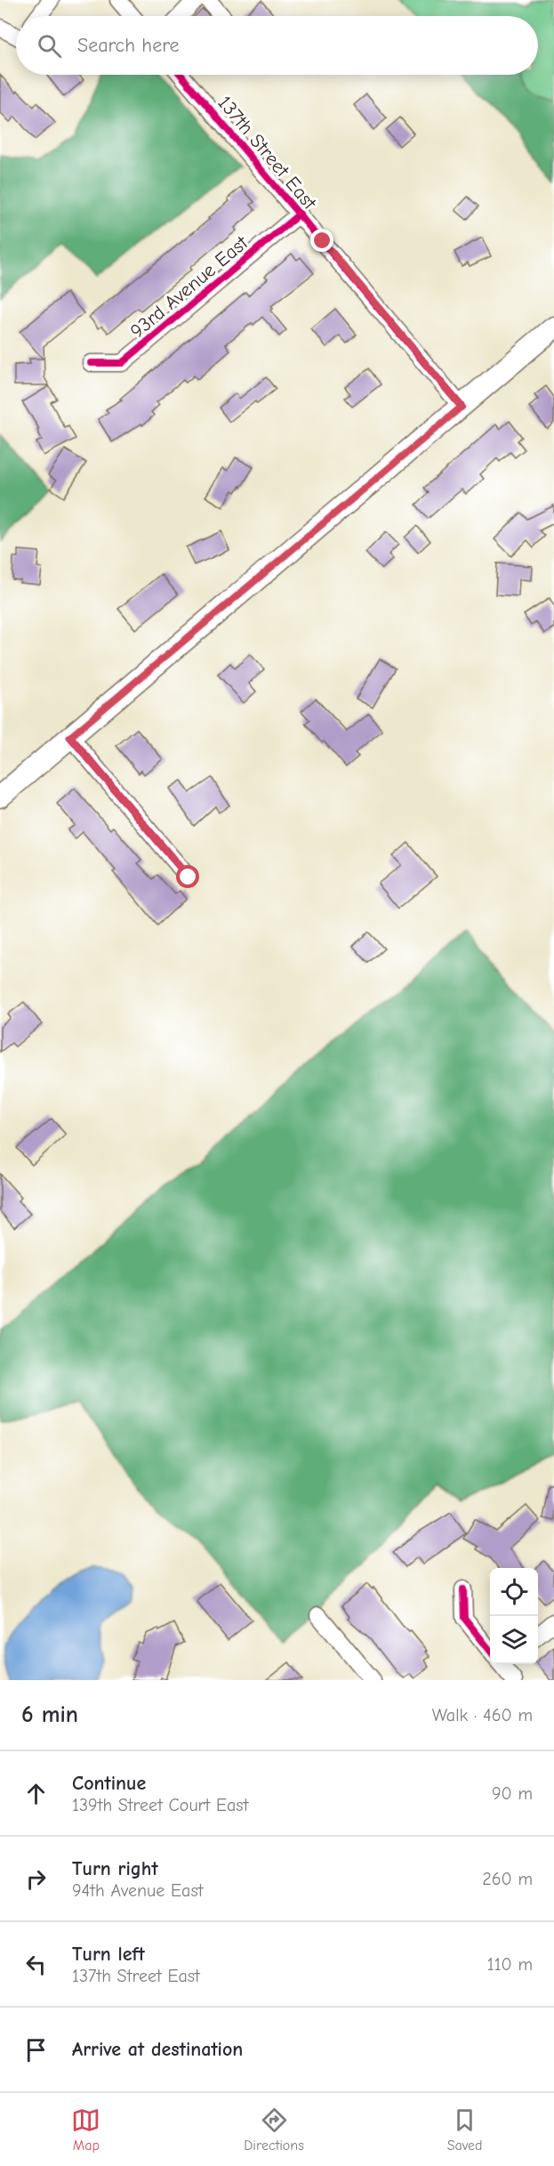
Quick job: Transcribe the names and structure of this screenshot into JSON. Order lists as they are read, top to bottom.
{
  "streets": {
    "street": ["137th Street East", "93rd Avenue East"]
  },
  "crossings": [
    ["137th Street East", "93rd Avenue East"]
  ],
  "page": {
    "search": "Search here",
    "heading": ["6 min", "Walk · 460 m"],
    "list": [
      ["Continue", "139th Street Court East", "90 m"],
      ["Turn right", "94th Avenue East", "260 m"],
      ["Turn left", "137th Street East", "110 m"],
      "Arrive at destination"
    ],
    "nav": ["Map", "Directions", "Saved"]
  }
}
